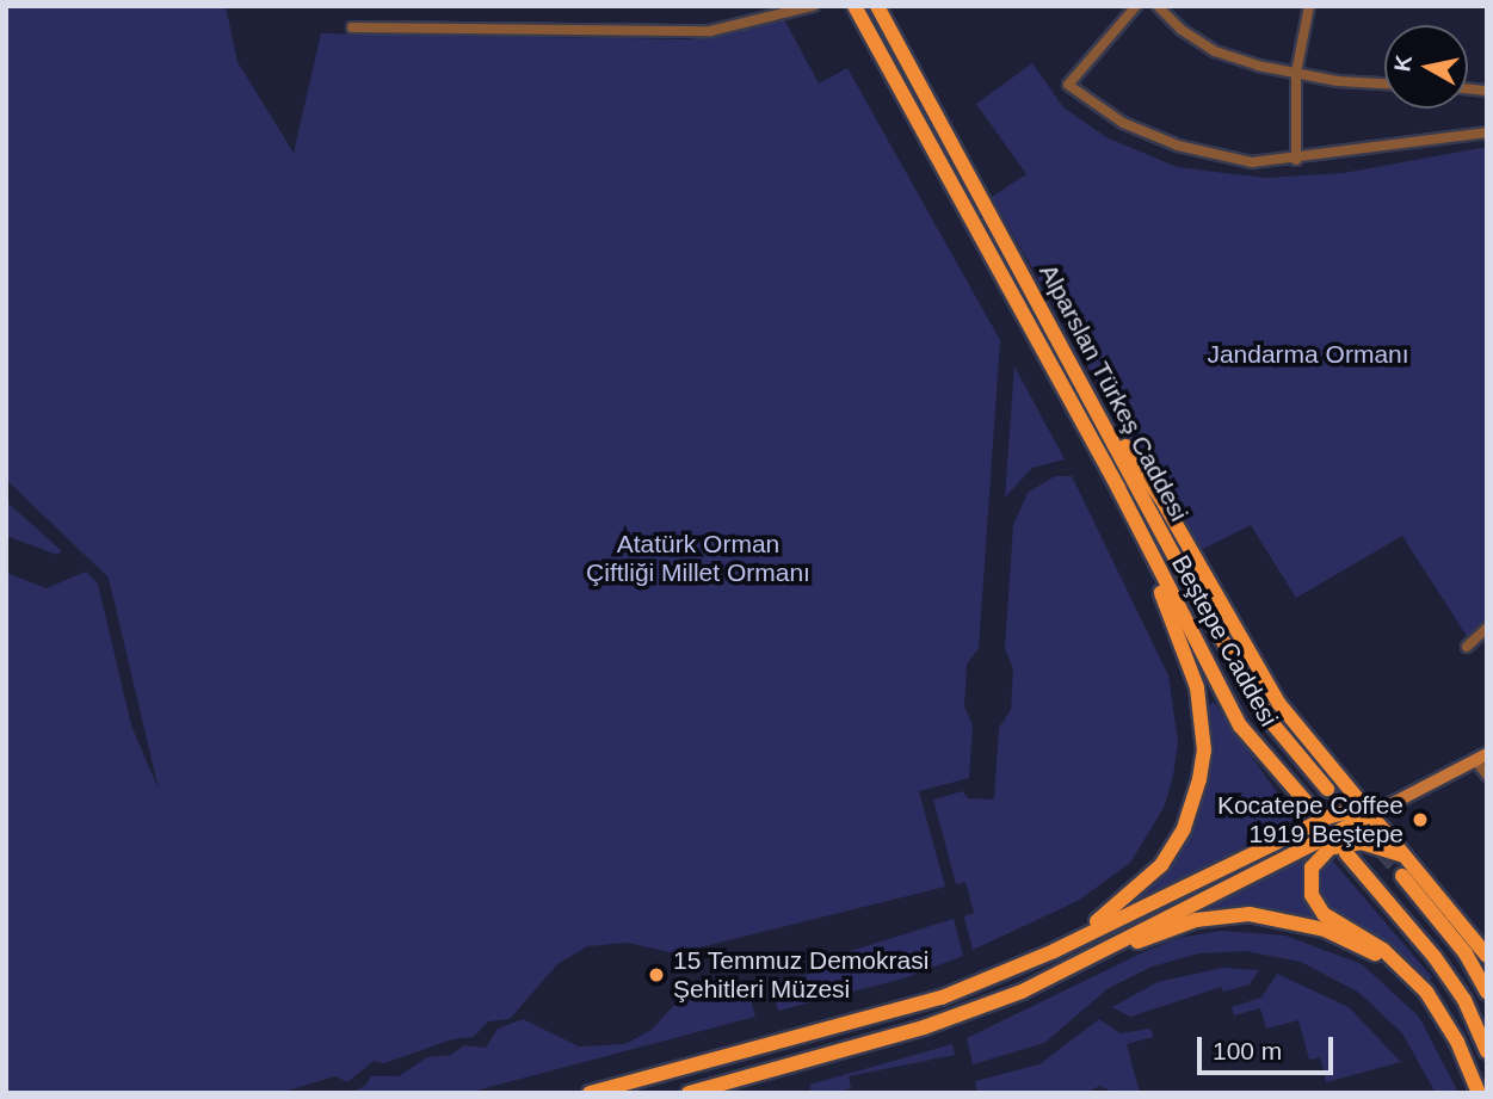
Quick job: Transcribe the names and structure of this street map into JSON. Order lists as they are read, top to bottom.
{
  "streets": {
    "main road": ["Alparslan Türkeş Caddesi", "Beştepe Caddesi"]
  },
  "crossings": [
    ["Alparslan Türkeş Caddesi", "Beştepe Caddesi"]
  ],
  "parks": ["Jandarma Ormanı", "Atatürk Orman Çiftliği Millet Ormanı"],
  "places": ["Kocatepe Coffee 1919 Beştepe", "15 Temmuz Demokrasi Şehitleri Müzesi"],
  "scale_bar": "100 m",
  "north": "left"
}
